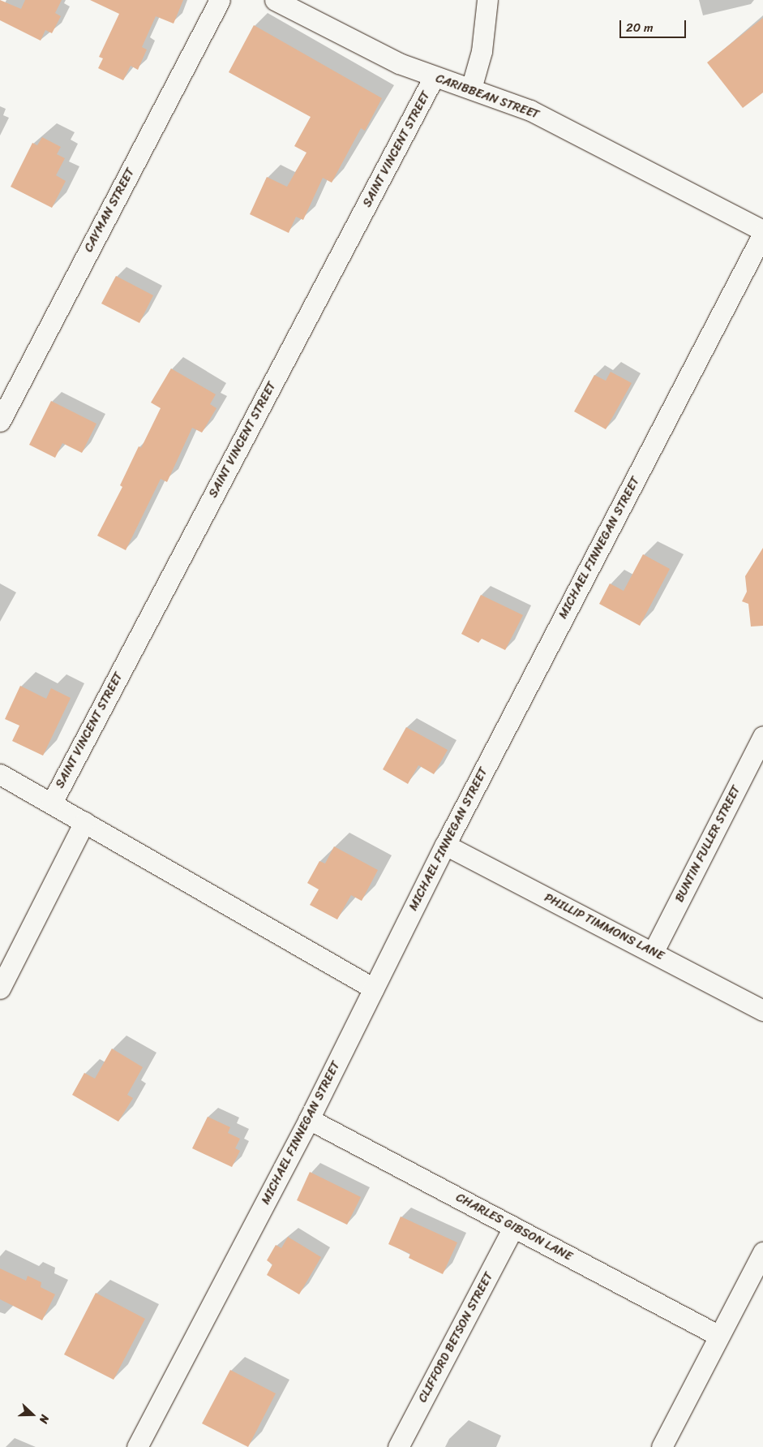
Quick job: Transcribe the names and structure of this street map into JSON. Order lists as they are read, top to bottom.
{
  "streets": {
    "street": [
      "CARIBBEAN STREET",
      "SAINT VINCENT STREET",
      "CAYMAN STREET",
      "MICHAEL FINNEGAN STREET",
      "BUNTIN FULLER STREET",
      "PHILLIP TIMMONS LANE",
      "CHARLES GIBSON LANE",
      "CLIFFORD BETSON STREET"
    ]
  },
  "crossings": [
    ["CARIBBEAN STREET", "SAINT VINCENT STREET"],
    ["MICHAEL FINNEGAN STREET", "PHILLIP TIMMONS LANE"],
    ["MICHAEL FINNEGAN STREET", "CHARLES GIBSON LANE"],
    ["BUNTIN FULLER STREET", "PHILLIP TIMMONS LANE"],
    ["CHARLES GIBSON LANE", "CLIFFORD BETSON STREET"]
  ],
  "scale_bar": "20 m",
  "north": "right"
}
